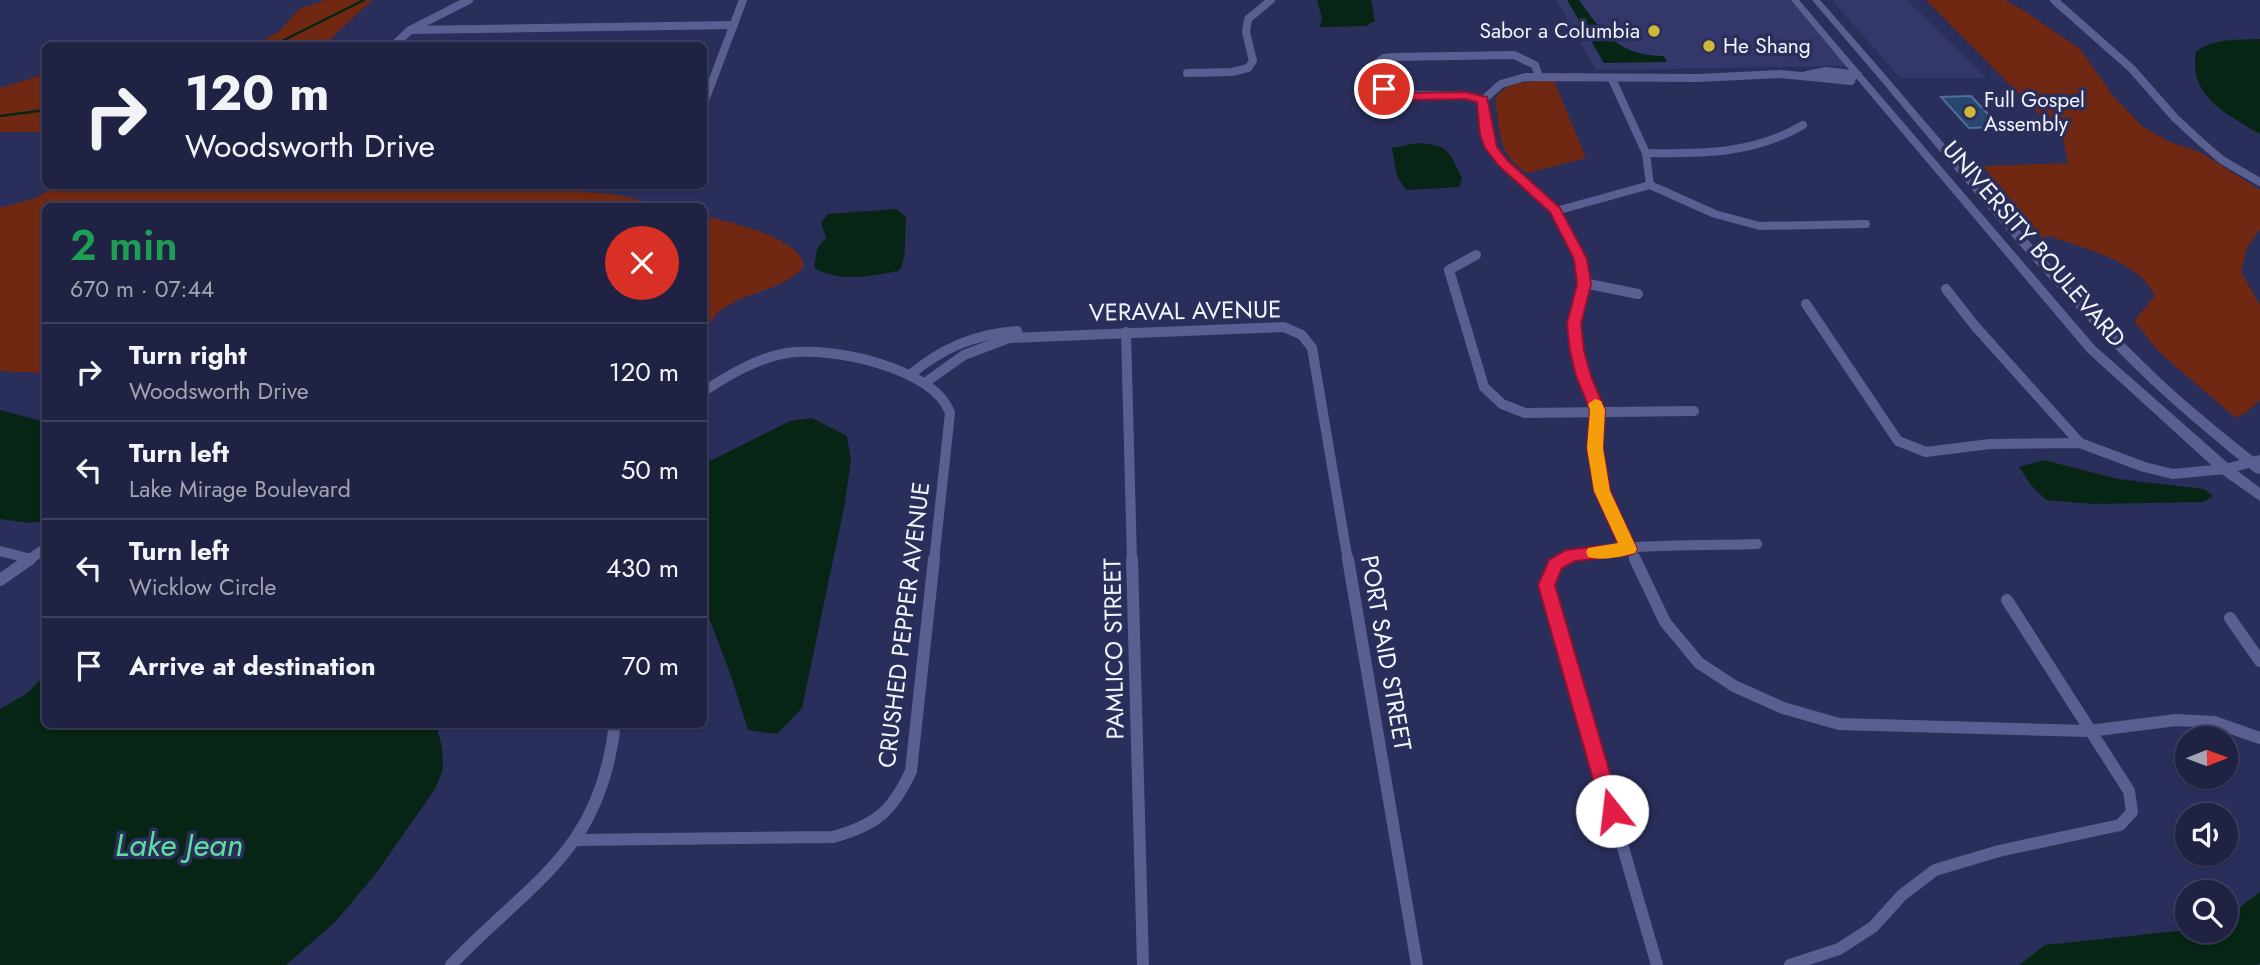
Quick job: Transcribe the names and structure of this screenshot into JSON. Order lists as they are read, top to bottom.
{
  "streets": {
    "main road": ["UNIVERSITY BOULEVARD"],
    "street": [
      "VERAVAL AVENUE",
      "CRUSHED PEPPER AVENUE",
      "PAMLICO STREET",
      "PORT SAID STREET"
    ]
  },
  "crossings": [
    ["VERAVAL AVENUE", "CRUSHED PEPPER AVENUE"],
    ["VERAVAL AVENUE", "PAMLICO STREET"],
    ["VERAVAL AVENUE", "PORT SAID STREET"]
  ],
  "water": ["Lake Jean"],
  "places": ["Sabor a Columbia", "He Shang", "Full Gospel Assembly"],
  "north": "right",
  "page": {
    "turn": ["120 m", "Woodsworth Drive"],
    "heading": ["2 min", "670 m · 07:44"],
    "list": [
      {
        "name": "Turn right",
        "note": "Woodsworth Drive",
        "value": "120 m"
      },
      {
        "name": "Turn left",
        "note": "Lake Mirage Boulevard",
        "value": "50 m"
      },
      {
        "name": "Turn left",
        "note": "Wicklow Circle",
        "value": "430 m"
      },
      {
        "name": "Arrive at destination",
        "value": "70 m"
      }
    ]
  }
}
